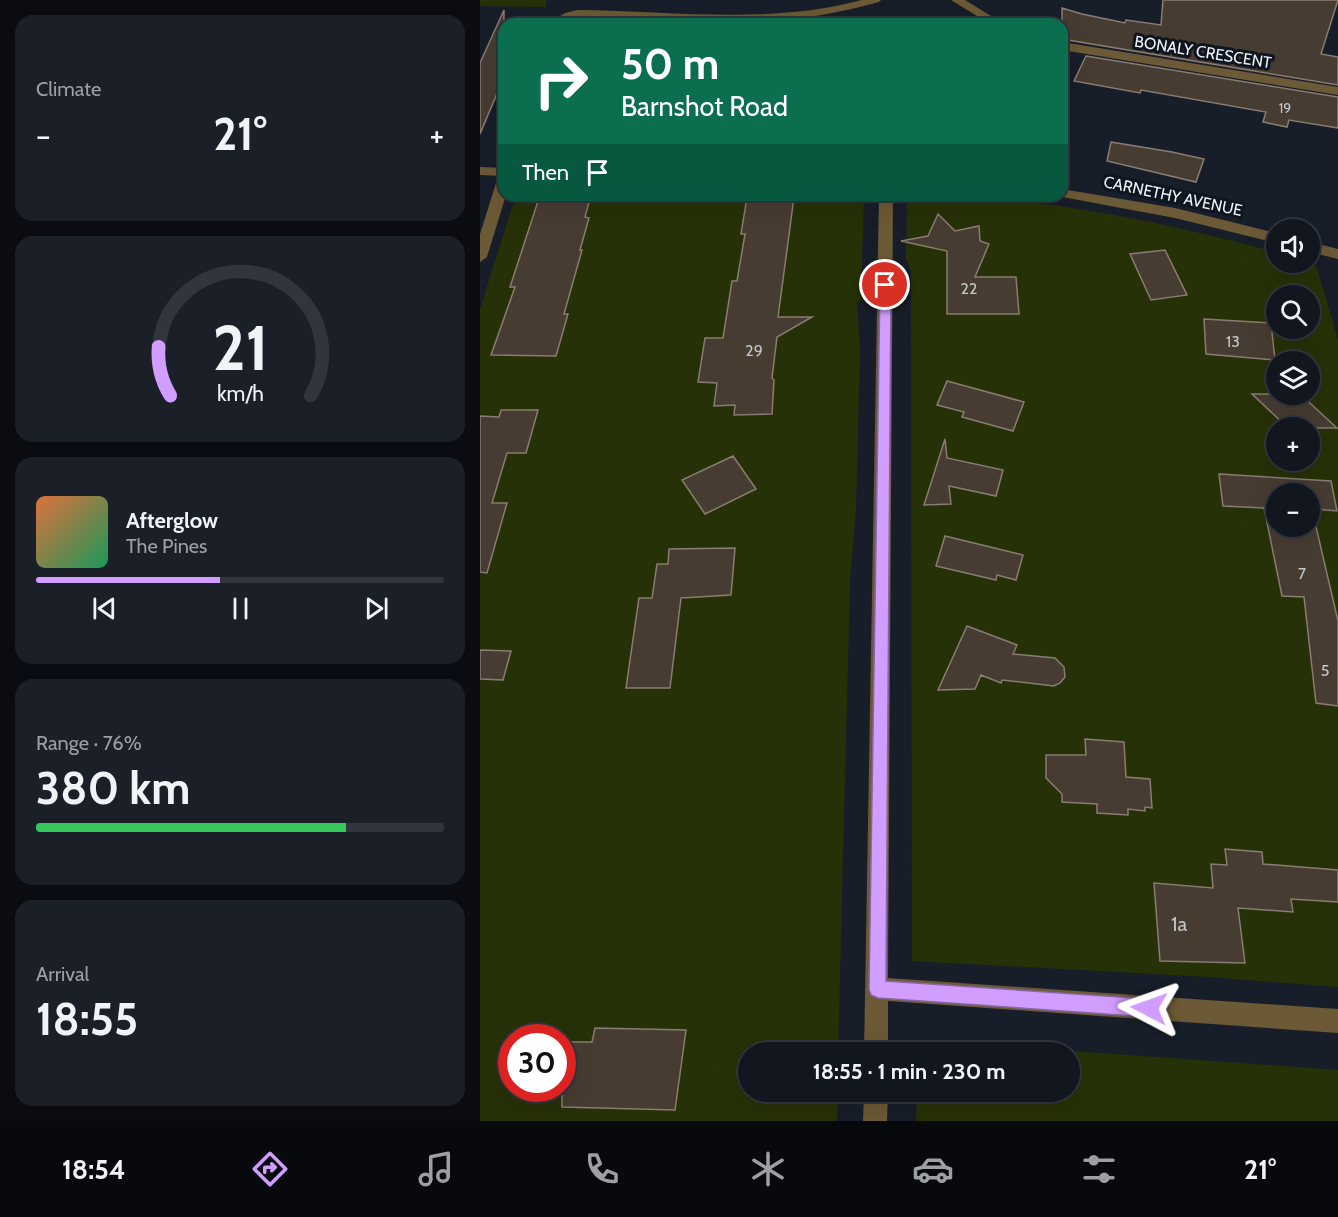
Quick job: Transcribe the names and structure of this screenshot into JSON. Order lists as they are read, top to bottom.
{
  "streets": {
    "street": ["BONALY CRESCENT", "CARNETHY AVENUE"]
  },
  "house_numbers": [
    "19",
    "22",
    "13",
    "29",
    "7",
    "5",
    "1a"
  ],
  "page": {
    "tile": [
      "Climate",
      ["Range · 76%", "380 km"],
      ["Arrival", "18:55"]
    ],
    "turn": ["50 m", "Barnshot Road"],
    "heat": ["−", "21°", "+"],
    "then": "Then",
    "map_buttons": ["+", "−"],
    "song": ["Afterglow", "The Pines"],
    "limit": "30",
    "trip": "18:55 · 1 min · 230 m",
    "tabs": ["18:54", "21°"],
    "gauge": ["21", "km/h"]
  }
}
